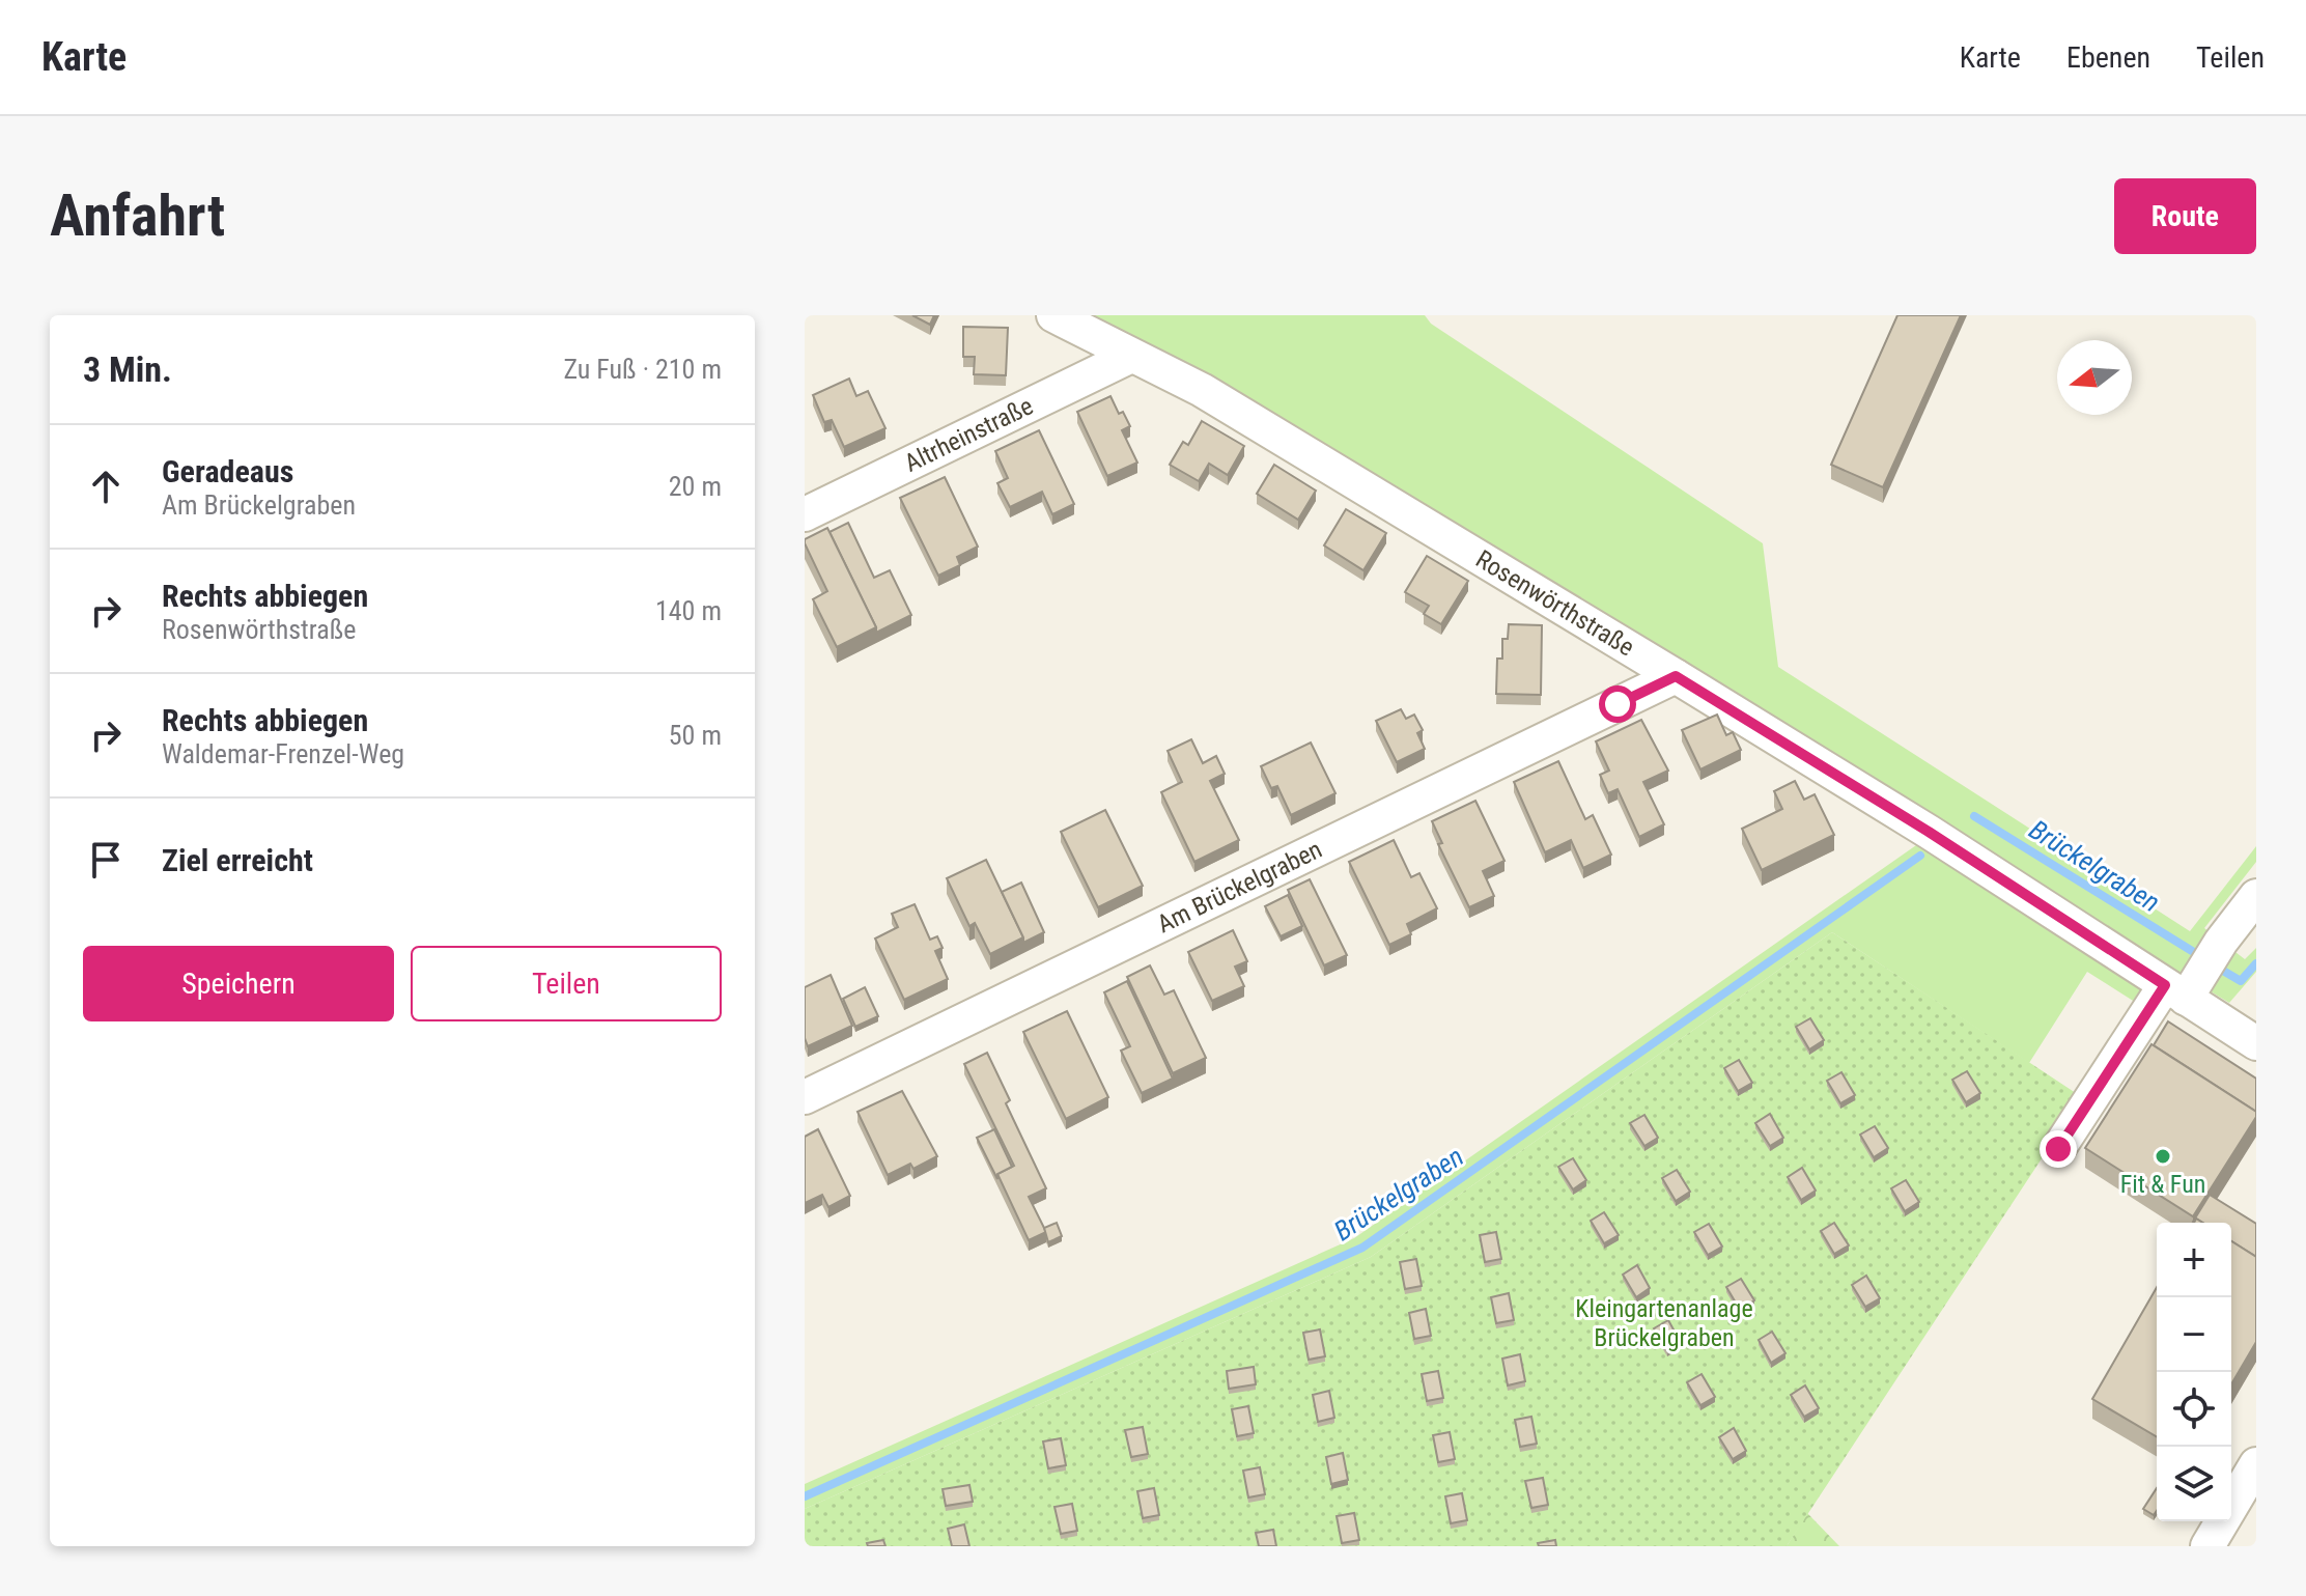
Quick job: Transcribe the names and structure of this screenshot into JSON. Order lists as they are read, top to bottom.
{
  "streets": {
    "street": ["Altrheinstraße", "Rosenwörthstraße", "Am Brückelgraben"]
  },
  "crossings": [
    ["Altrheinstraße", "Rosenwörthstraße"],
    ["Rosenwörthstraße", "Am Brückelgraben"]
  ],
  "water": ["Brückelgraben"],
  "parks": ["Kleingartenanlage Brückelgraben"],
  "places": ["Fit & Fun"],
  "north": "left",
  "page": {
    "header": "Karte",
    "nav": ["Karte", "Ebenen", "Teilen"],
    "buttons": [
      "Route",
      ["Speichern", "Teilen"]
    ],
    "title": "Anfahrt",
    "heading": ["3 Min.", "Zu Fuß · 210 m"],
    "list": [
      ["Geradeaus", "Am Brückelgraben", "20 m"],
      ["Rechts abbiegen", "Rosenwörthstraße", "140 m"],
      ["Rechts abbiegen", "Waldemar-Frenzel-Weg", "50 m"],
      "Ziel erreicht"
    ],
    "map_buttons": ["+", "−"]
  }
}
